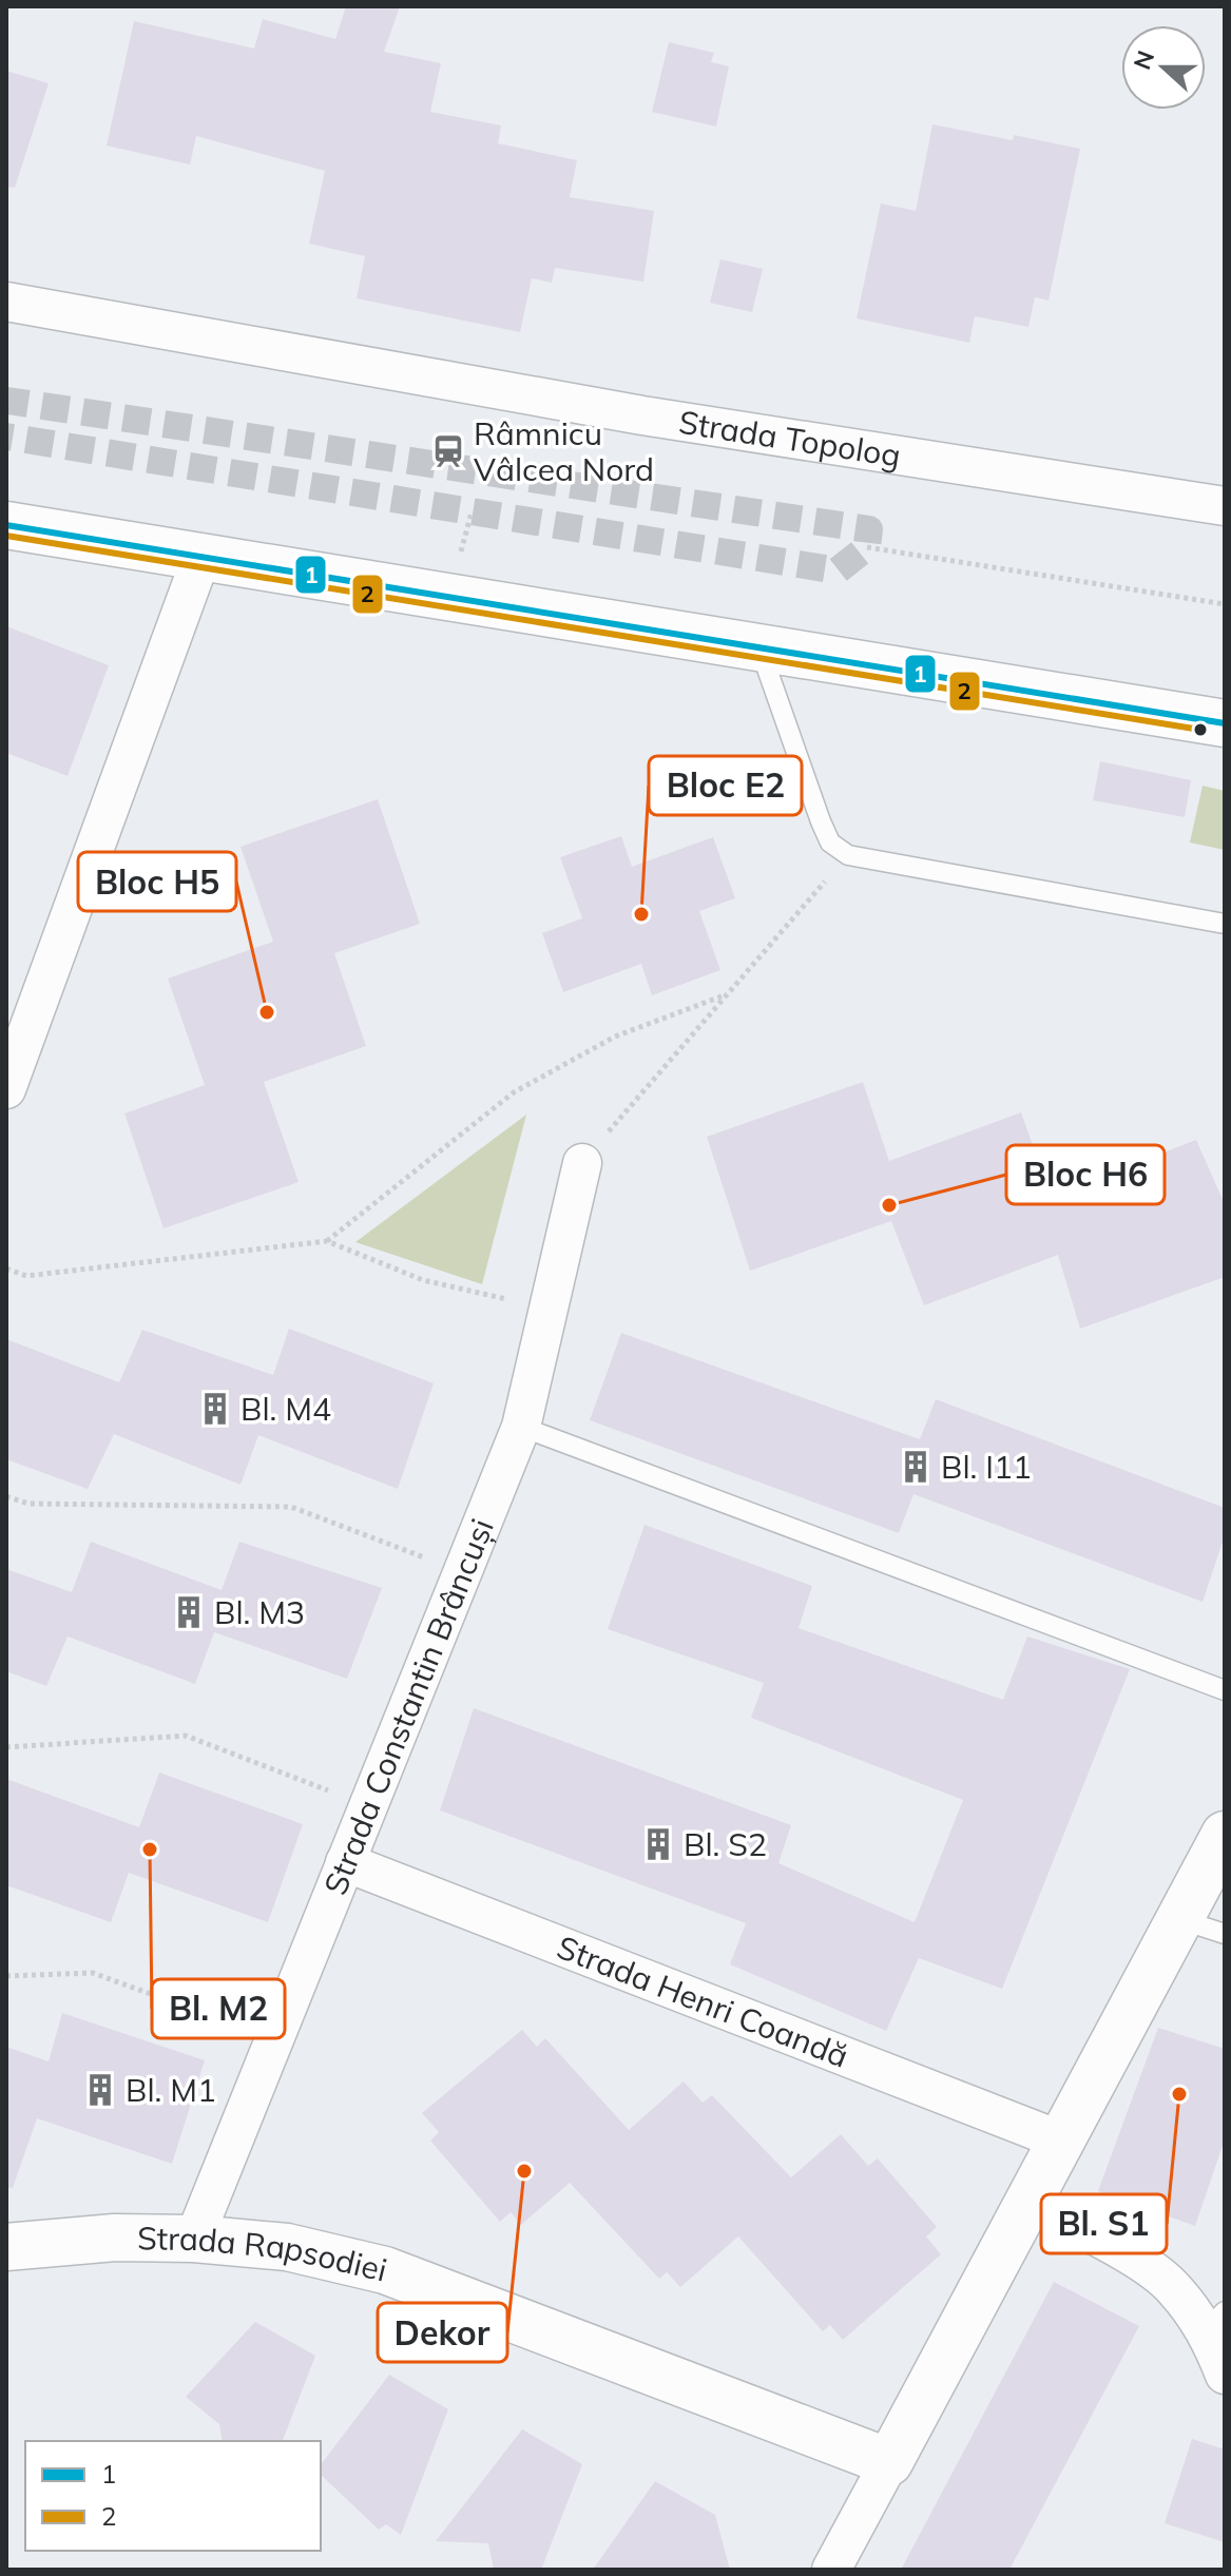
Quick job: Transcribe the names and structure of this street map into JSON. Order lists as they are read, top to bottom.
{
  "streets": {
    "street": [
      "Strada Topolog",
      "Strada Constantin Brâncuși",
      "Strada Henri Coandă",
      "Strada Rapsodiei"
    ]
  },
  "crossings": [
    ["Strada Constantin Brâncuși", "Strada Henri Coandă"],
    ["Strada Constantin Brâncuși", "Strada Rapsodiei"]
  ],
  "places": {
    "station": ["Râmnicu Vâlcea Nord"],
    "other": [
      "Bloc E2",
      "Bloc H5",
      "Bloc H6",
      "Bl. M2",
      "Bl. S1",
      "Dekor"
    ],
    "building": [
      "Bl. M4",
      "Bl. I11",
      "Bl. M3",
      "Bl. S2",
      "Bl. M1"
    ]
  },
  "lines": ["transit line 1", "transit line 2"],
  "legend": ["1", "2"],
  "north": "left"
}
